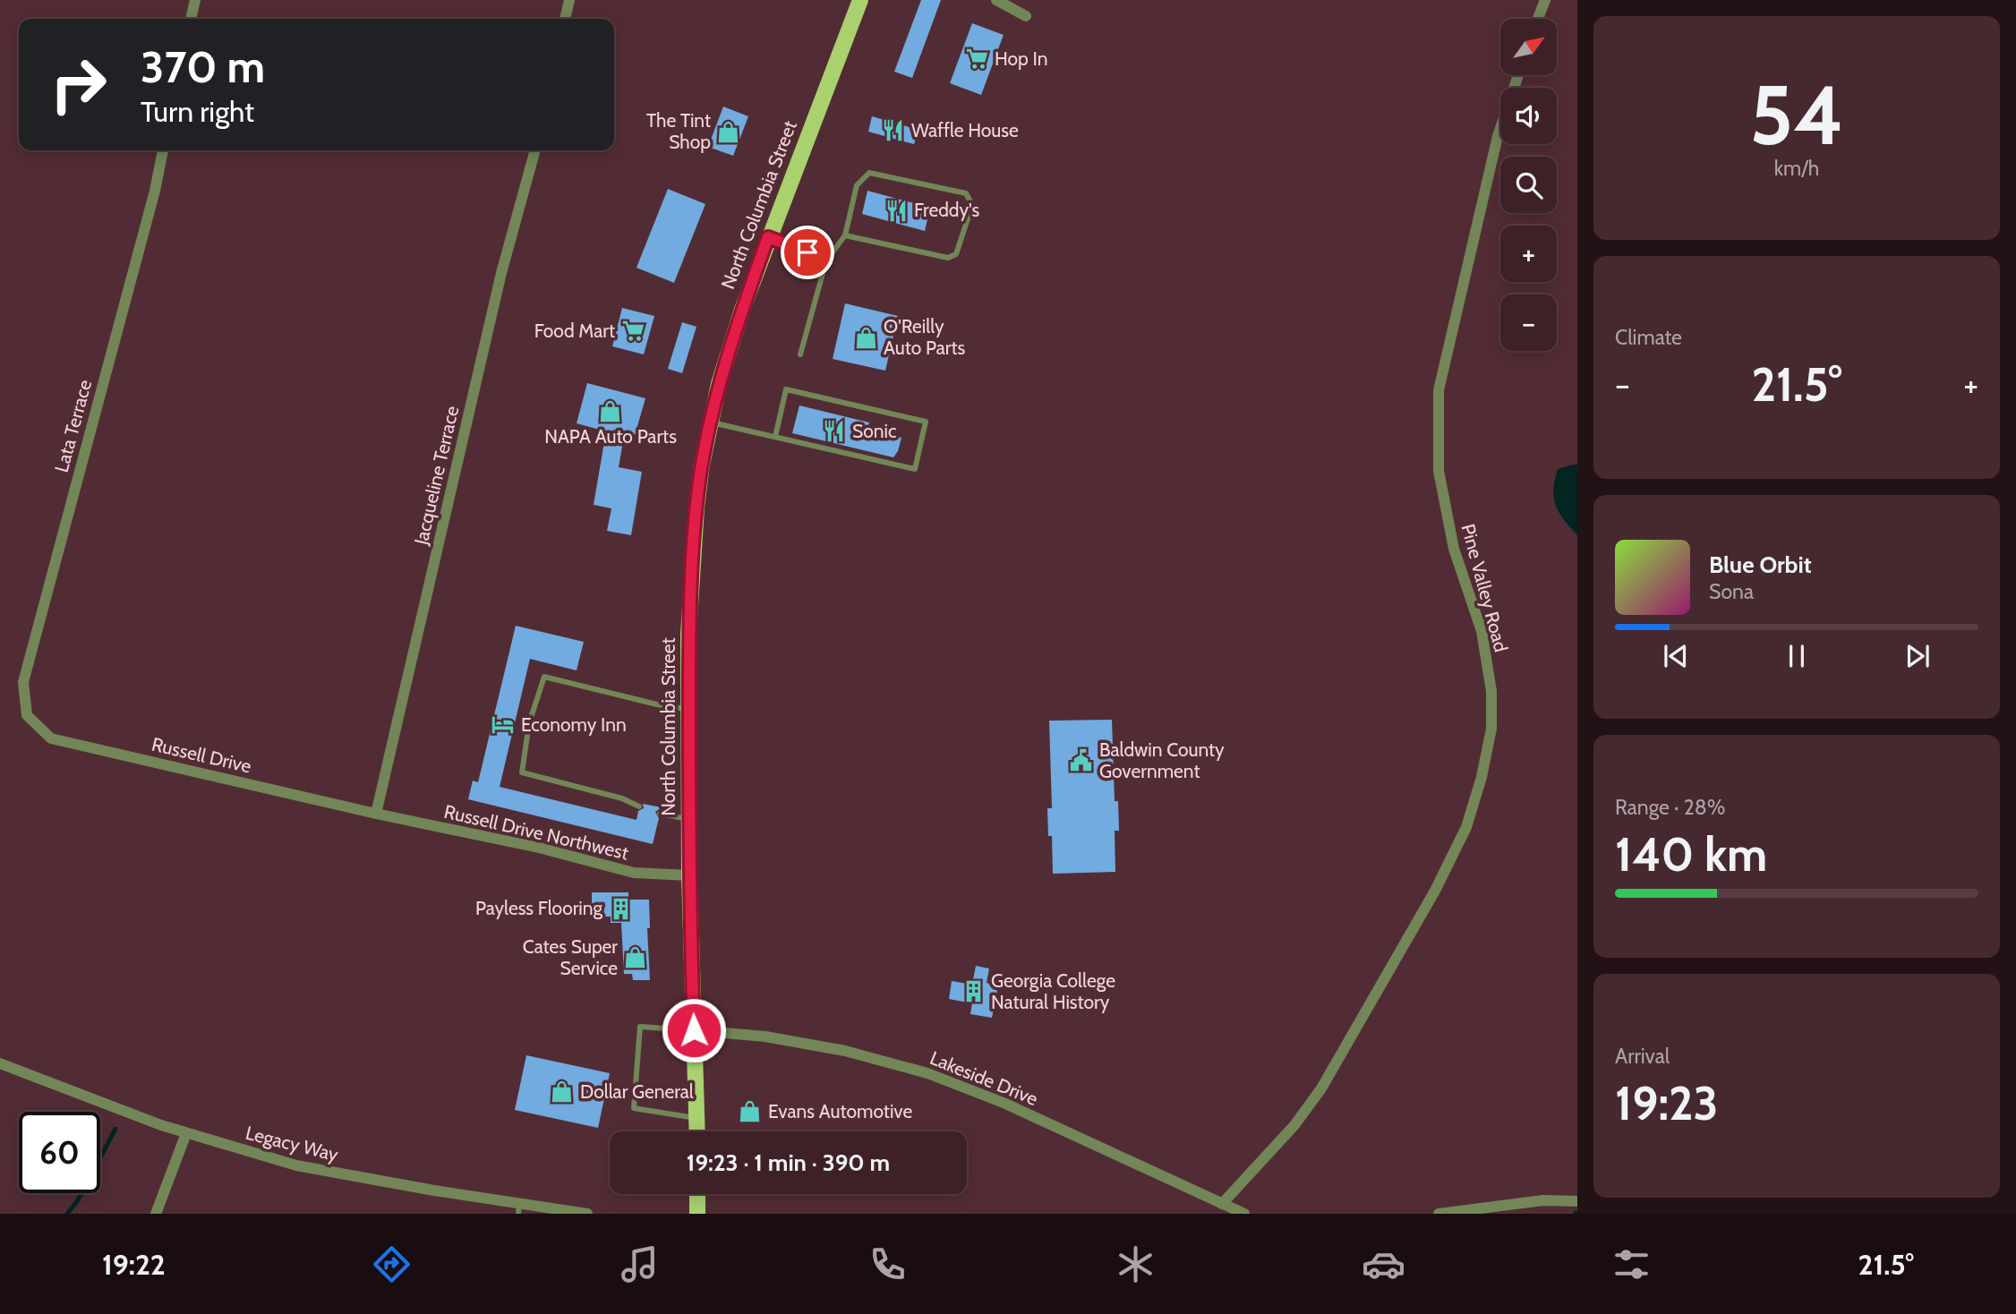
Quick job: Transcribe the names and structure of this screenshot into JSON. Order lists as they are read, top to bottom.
{
  "streets": {
    "main road": ["North Columbia Street"],
    "street": [
      "Lata Terrace",
      "Jacqueline Terrace",
      "Pine Valley Road",
      "Russell Drive",
      "Russell Drive Northwest",
      "Lakeside Drive",
      "Legacy Way"
    ]
  },
  "crossings": [
    ["North Columbia Street", "Russell Drive Northwest"],
    ["North Columbia Street", "Lakeside Drive"],
    ["Lata Terrace", "Russell Drive"],
    ["Jacqueline Terrace", "Russell Drive"],
    ["Jacqueline Terrace", "Russell Drive Northwest"],
    ["Pine Valley Road", "Lakeside Drive"],
    ["Russell Drive", "Russell Drive Northwest"]
  ],
  "places": {
    "supermarket": ["Hop In", "Food Mart"],
    "restaurant": ["Waffle House", "Freddy's", "Sonic"],
    "shop": [
      "The Tint Shop",
      "O'Reilly Auto Parts",
      "NAPA Auto Parts",
      "Cates Super Service",
      "Dollar General",
      "Evans Automotive"
    ],
    "hotel": ["Economy Inn"],
    "public building": ["Baldwin County Government"],
    "building": ["Payless Flooring", "Georgia College Natural History"]
  },
  "north": "top right",
  "page": {
    "tile": [
      ["54", "km/h"],
      "Climate",
      ["Range · 28%", "140 km"],
      ["Arrival", "19:23"]
    ],
    "map_buttons": ["+", "−"],
    "turn": ["370 m", "Turn right"],
    "heat": ["−", "21.5°", "+"],
    "song": ["Blue Orbit", "Sona"],
    "limit": "60",
    "trip": "19:23 · 1 min · 390 m",
    "tabs": ["19:22", "21.5°"]
  }
}
